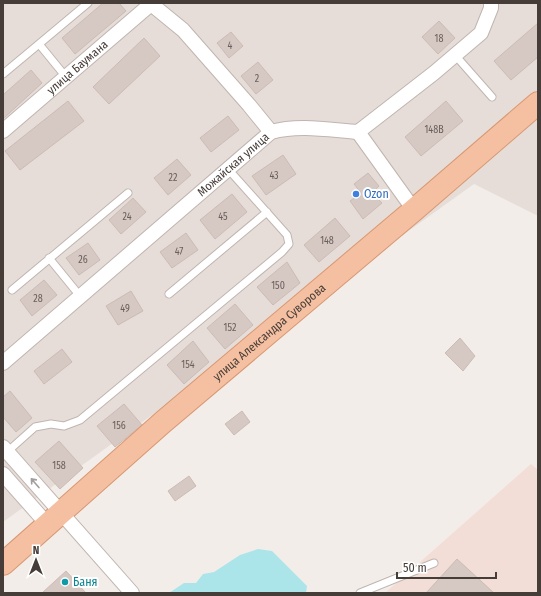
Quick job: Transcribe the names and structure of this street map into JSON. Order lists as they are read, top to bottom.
{
  "streets": {
    "main road": ["улица Александра Суворова"],
    "street": ["улица Баумана", "Можайская улица"]
  },
  "places": ["Ozon", "Баня"],
  "house_numbers": [
    "18",
    "4",
    "2",
    "148В",
    "43",
    "22",
    "24",
    "45",
    "148",
    "47",
    "26",
    "150",
    "28",
    "49",
    "152",
    "154",
    "156",
    "158"
  ],
  "scale_bar": "50 m",
  "north": "top"
}
